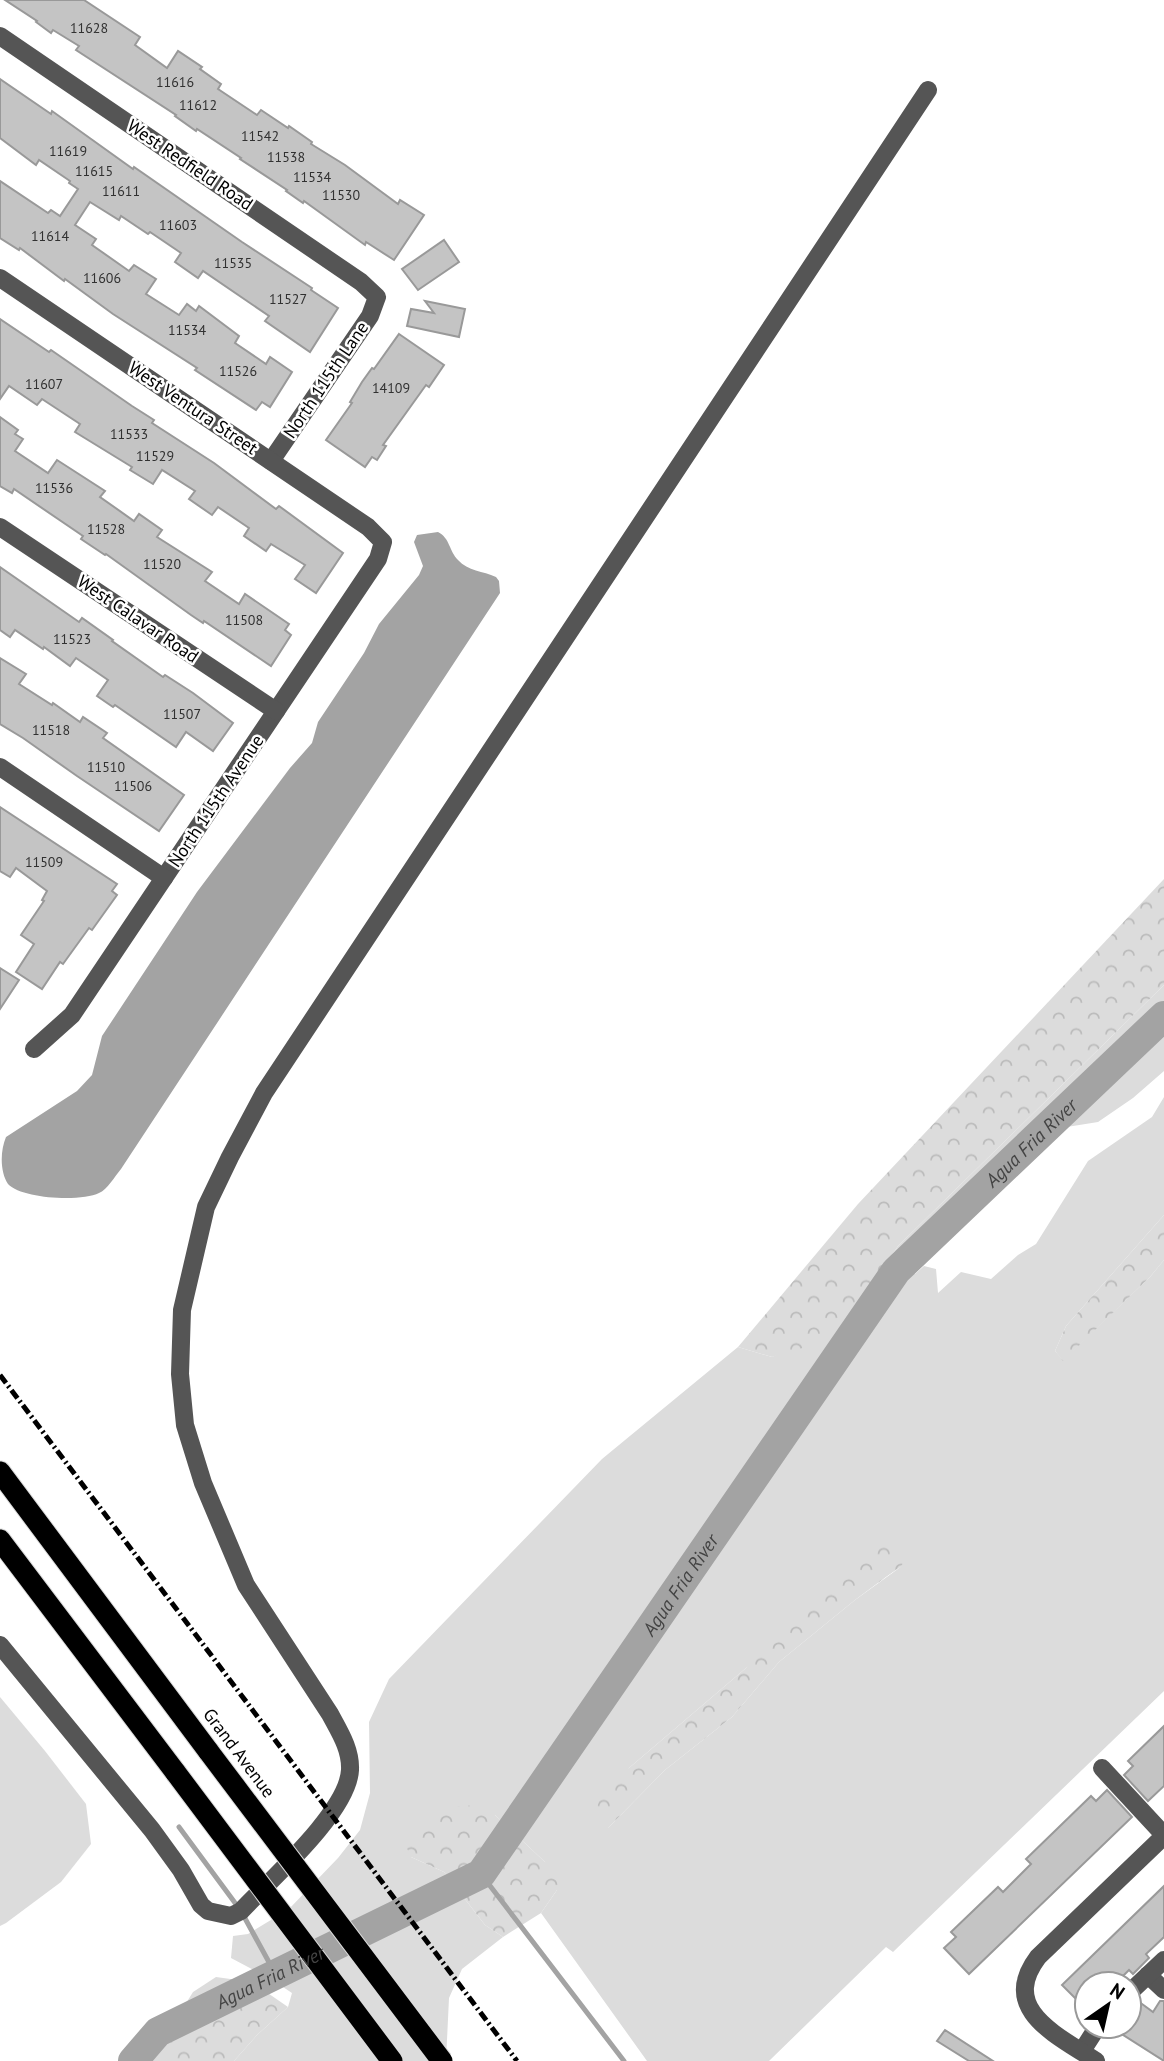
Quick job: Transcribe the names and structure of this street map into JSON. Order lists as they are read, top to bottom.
{
  "streets": {
    "highway": ["Grand Avenue"],
    "street": [
      "West Redfield Road",
      "North 115th Lane",
      "West Ventura Street",
      "West Calavar Road",
      "North 115th Avenue"
    ]
  },
  "crossings": [
    ["West Redfield Road", "North 115th Lane"],
    ["North 115th Lane", "West Ventura Street"],
    ["West Ventura Street", "North 115th Avenue"],
    ["West Calavar Road", "North 115th Avenue"]
  ],
  "water": ["Agua Fria River"],
  "house_numbers": [
    "11628",
    "11616",
    "11612",
    "11542",
    "11619",
    "11538",
    "11615",
    "11534",
    "11611",
    "11530",
    "11603",
    "11614",
    "11535",
    "11606",
    "11527",
    "11534",
    "11526",
    "11607",
    "14109",
    "11533",
    "11529",
    "11536",
    "11528",
    "11520",
    "11508",
    "11523",
    "11507",
    "11518",
    "11510",
    "11506",
    "11509"
  ],
  "north": "top right"
}
